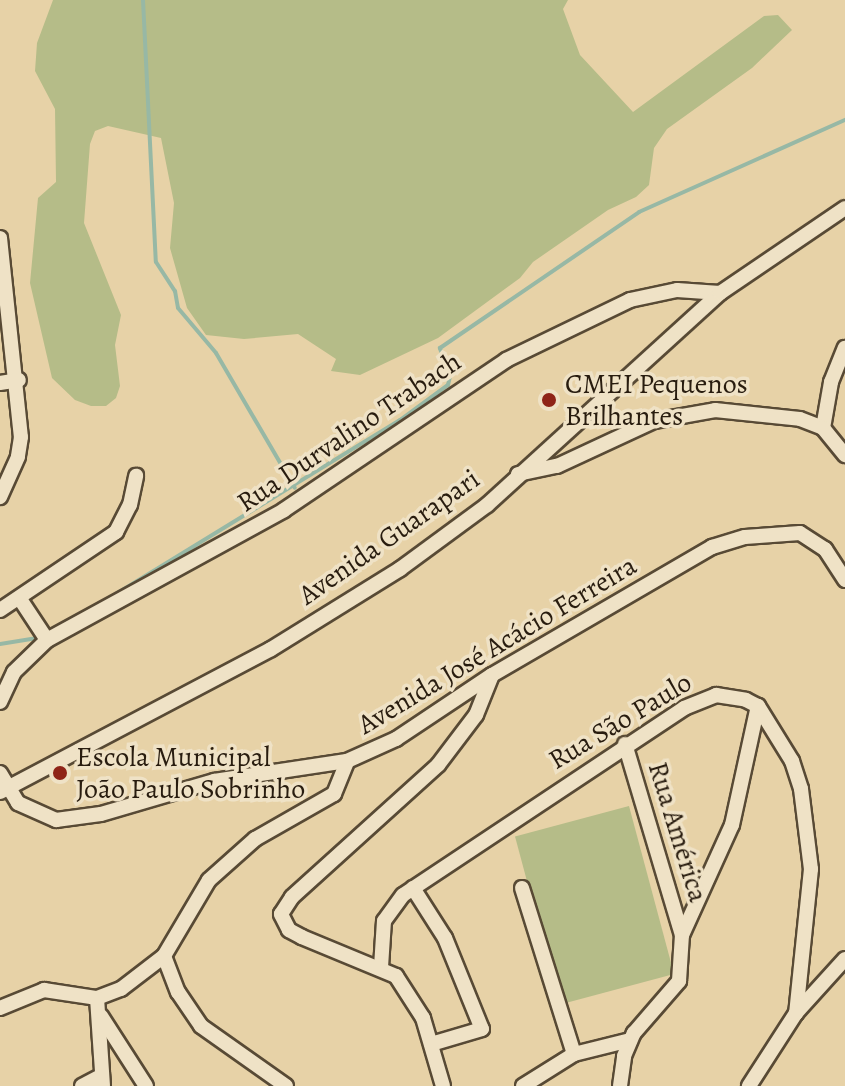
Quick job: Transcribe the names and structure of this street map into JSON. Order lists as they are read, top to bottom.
{
  "streets": {
    "street": [
      "Rua Durvalino Trabach",
      "Avenida Guarapari",
      "Avenida José Acácio Ferreira",
      "Rua São Paulo",
      "Rua América"
    ]
  },
  "crossings": [
    ["Rua Durvalino Trabach", "Avenida Guarapari"],
    ["Avenida Guarapari", "Avenida José Acácio Ferreira"],
    ["Rua São Paulo", "Rua América"]
  ],
  "places": ["CMEI Pequenos Brilhantes", "Escola Municipal João Paulo Sobrinho"]
}
